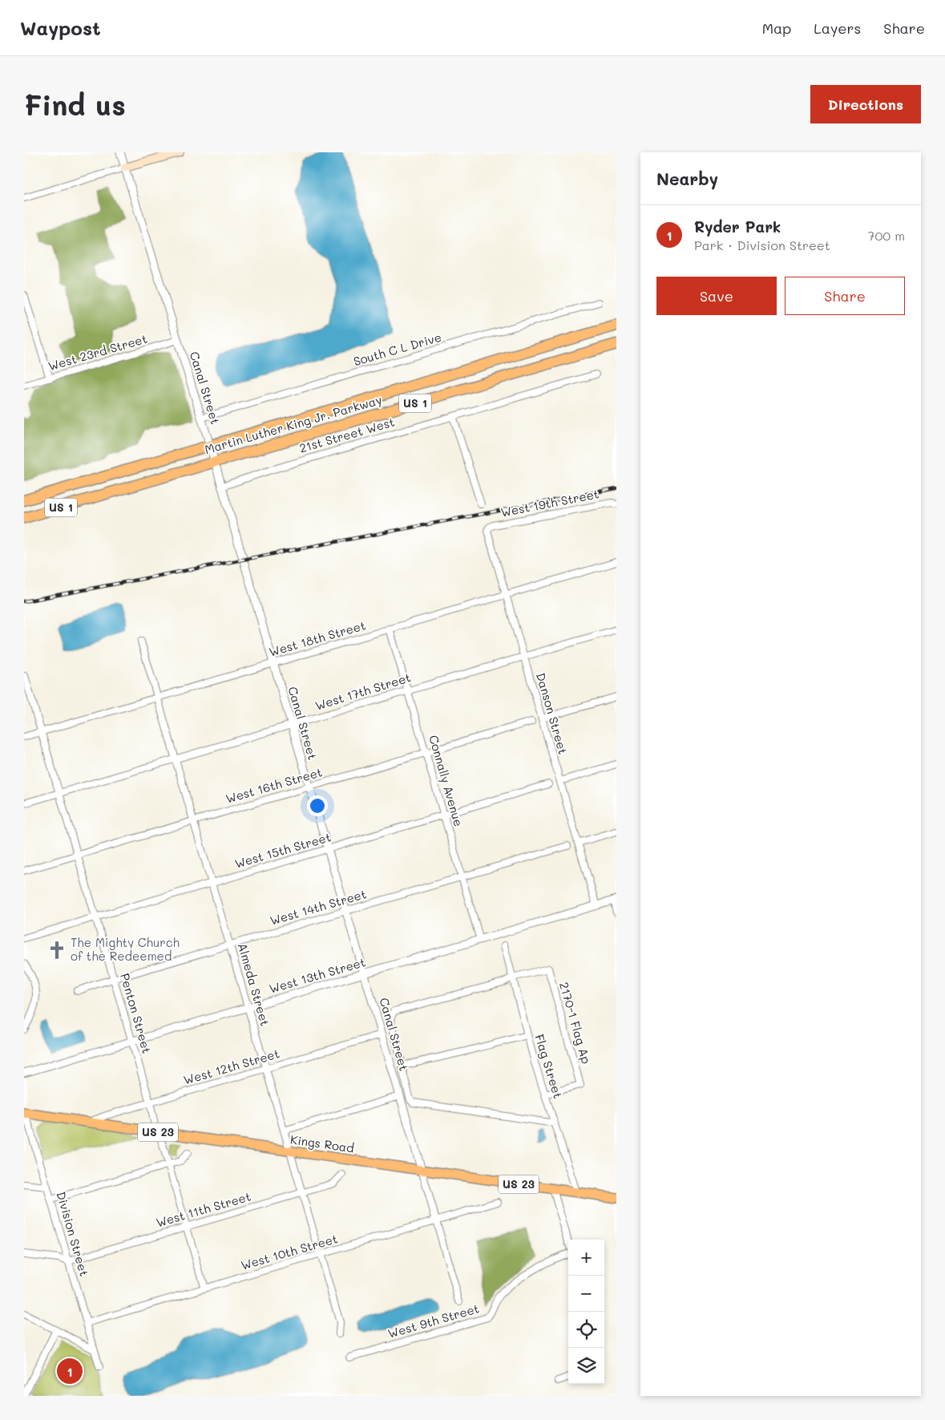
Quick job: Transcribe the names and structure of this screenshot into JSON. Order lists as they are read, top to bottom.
{
  "streets": {
    "highway": ["US 1", "Martin Luther King Jr. Parkway"],
    "main road": ["US 23", "Kings Road"],
    "street": [
      "South C L Drive",
      "West 23rd Street",
      "Canal Street",
      "21st Street West",
      "West 19th Street",
      "West 18th Street",
      "West 17th Street",
      "Danson Street",
      "Connally Avenue",
      "West 16th Street",
      "West 15th Street",
      "West 14th Street",
      "West 13th Street",
      "Almeda Street",
      "Penton Street",
      "2170-1 Flag Ap",
      "Flag Street",
      "West 12th Street",
      "West 11th Street",
      "Division Street",
      "West 10th Street",
      "West 9th Street"
    ]
  },
  "crossings": [
    ["South C L Drive", "Canal Street"],
    ["West 23rd Street", "Canal Street"],
    ["Canal Street", "Martin Luther King Jr. Parkway"],
    ["Canal Street", "21st Street West"],
    ["Canal Street", "West 18th Street"],
    ["Canal Street", "West 17th Street"],
    ["Canal Street", "West 16th Street"],
    ["Canal Street", "West 15th Street"],
    ["Canal Street", "West 14th Street"],
    ["Canal Street", "West 13th Street"],
    ["Canal Street", "West 12th Street"],
    ["Canal Street", "Kings Road"],
    ["Canal Street", "West 10th Street"],
    ["West 19th Street", "Danson Street"],
    ["West 18th Street", "Danson Street"],
    ["West 18th Street", "Connally Avenue"],
    ["West 18th Street", "Almeda Street"],
    ["West 18th Street", "Penton Street"],
    ["West 17th Street", "Danson Street"],
    ["West 17th Street", "Connally Avenue"],
    ["West 17th Street", "Almeda Street"],
    ["West 17th Street", "Penton Street"],
    ["Danson Street", "West 13th Street"],
    ["Connally Avenue", "West 16th Street"],
    ["Connally Avenue", "West 15th Street"],
    ["Connally Avenue", "West 14th Street"],
    ["Connally Avenue", "West 13th Street"],
    ["West 16th Street", "Almeda Street"],
    ["West 16th Street", "Penton Street"],
    ["West 15th Street", "Almeda Street"],
    ["West 15th Street", "Penton Street"],
    ["West 14th Street", "Almeda Street"],
    ["West 14th Street", "Penton Street"],
    ["West 13th Street", "Almeda Street"],
    ["West 13th Street", "Penton Street"],
    ["Almeda Street", "West 12th Street"],
    ["Almeda Street", "Kings Road"],
    ["Almeda Street", "West 11th Street"],
    ["Almeda Street", "West 10th Street"],
    ["Penton Street", "West 12th Street"],
    ["Penton Street", "Kings Road"],
    ["Penton Street", "West 11th Street"],
    ["Penton Street", "West 10th Street"],
    ["2170-1 Flag Ap", "Flag Street"],
    ["Flag Street", "Kings Road"],
    ["West 12th Street", "Kings Road"],
    ["Kings Road", "Division Street"],
    ["West 11th Street", "Division Street"],
    ["Division Street", "West 10th Street"]
  ],
  "places": {
    "church": ["The Mighty Church of the Redeemed"]
  },
  "page": {
    "header": "Waypost",
    "nav": ["Map", "Layers", "Share"],
    "buttons": [
      "Directions",
      ["Save", "Share"]
    ],
    "title": "Find us",
    "heading": "Nearby",
    "list": [
      {
        "mark": "1",
        "name": "Ryder Park",
        "note": "Park · Division Street",
        "value": "700 m"
      }
    ],
    "map_buttons": ["+", "−"],
    "pins": "1"
  }
}
